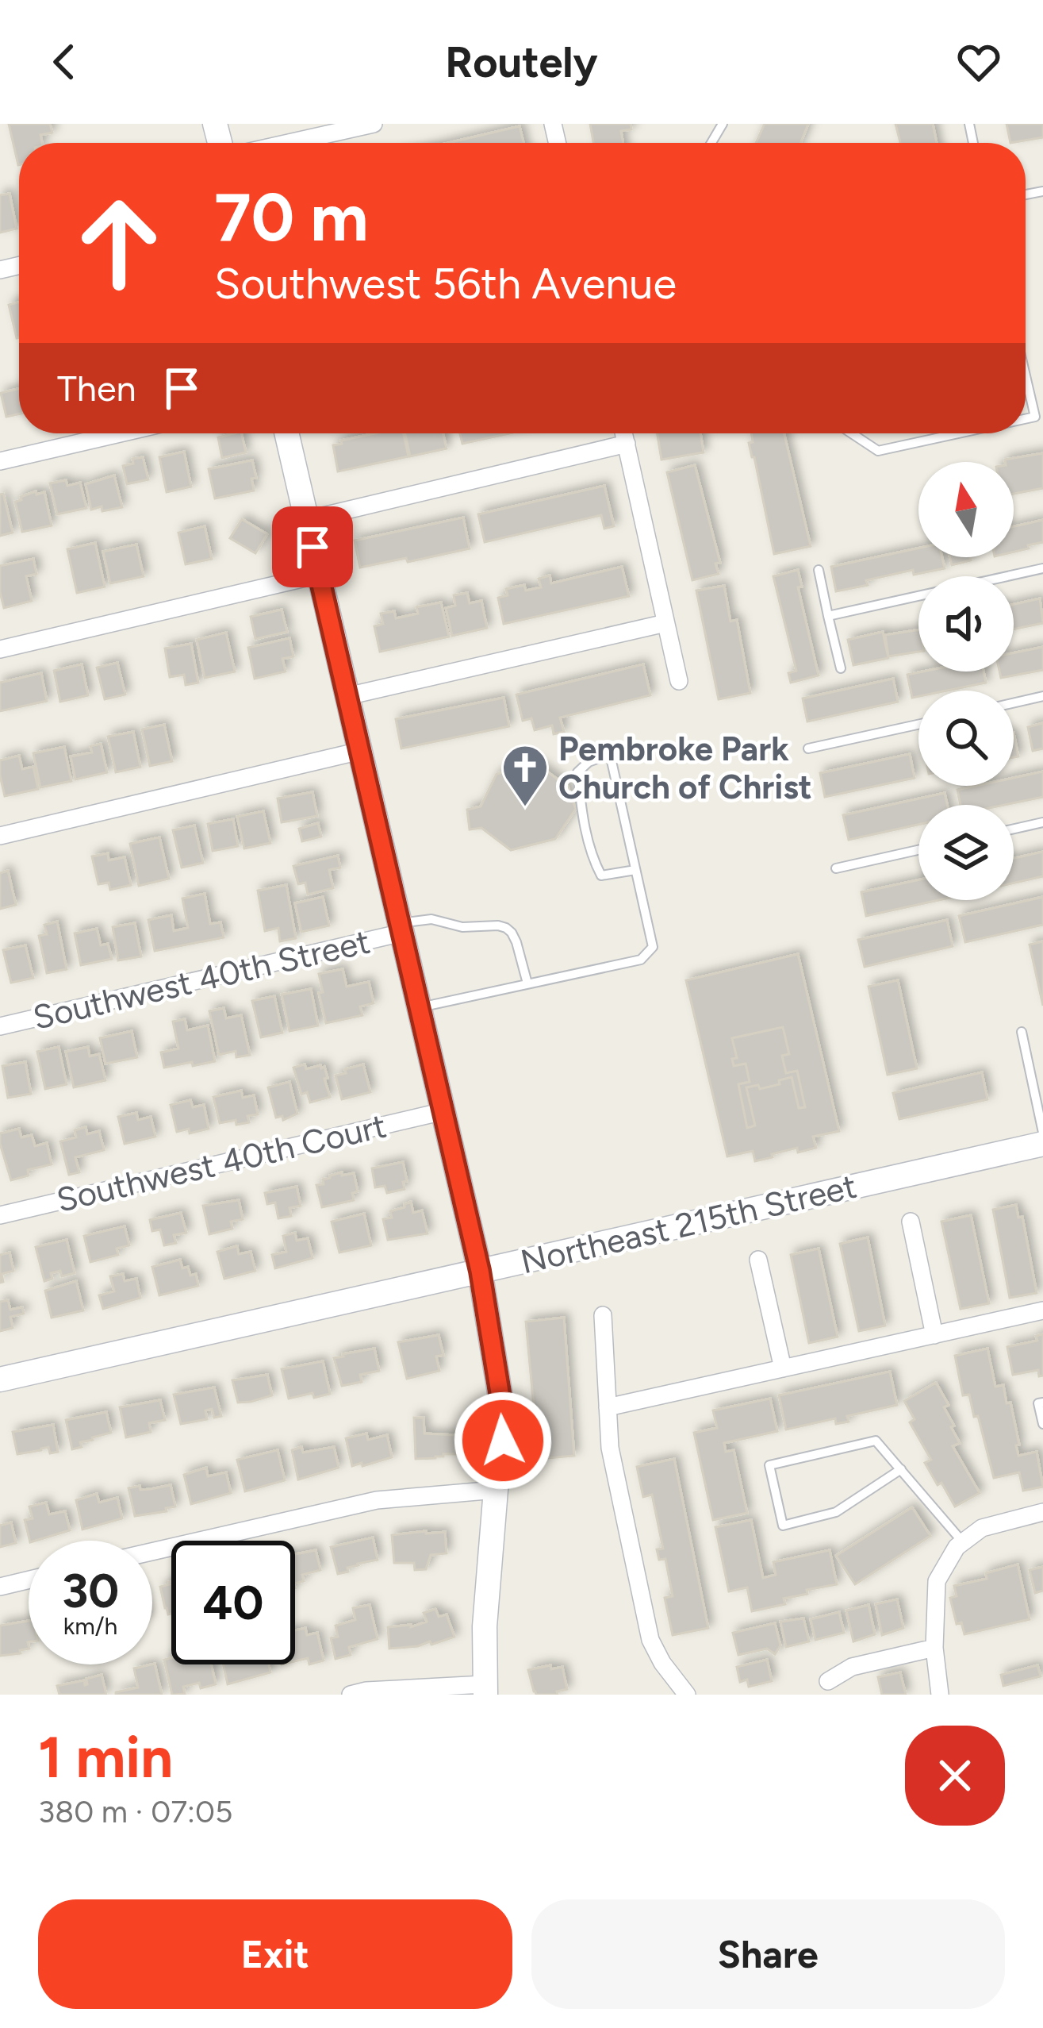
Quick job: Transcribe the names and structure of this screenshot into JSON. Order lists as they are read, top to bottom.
{
  "streets": {
    "street": ["Southwest 40th Street", "Southwest 40th Court", "Northeast 215th Street"]
  },
  "places": {
    "church": ["Pembroke Park Church of Christ"]
  },
  "north": "top",
  "page": {
    "header": "Routely",
    "turn": ["70 m", "Southwest 56th Avenue"],
    "then": "Then",
    "speed": "30 km/h",
    "limit": "40",
    "heading": ["1 min", "380 m · 07:05"],
    "buttons": ["Exit", "Share"]
  }
}
